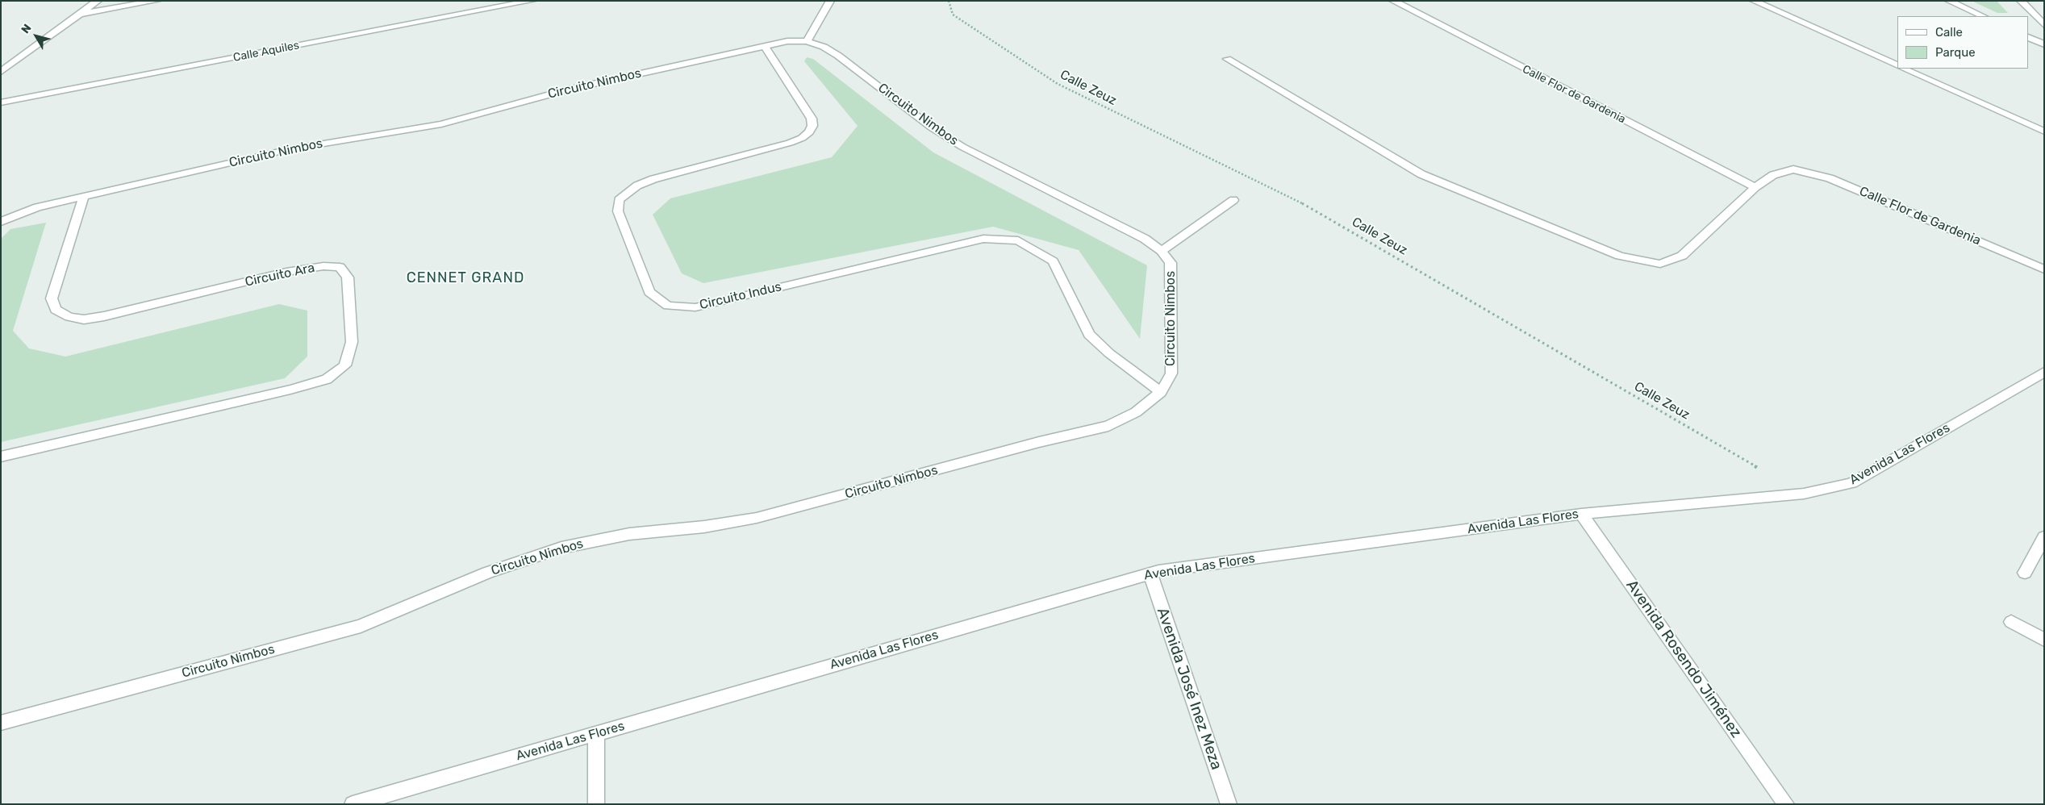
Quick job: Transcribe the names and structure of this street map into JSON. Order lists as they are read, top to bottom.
{
  "streets": {
    "street": [
      "Calle Aquiles",
      "Circuito Nimbos",
      "Calle Flor de Gardenia",
      "Circuito Ara",
      "Circuito Indus",
      "Avenida Las Flores",
      "Avenida Rosendo Jiménez",
      "Avenida José Inez Meza"
    ],
    "path": ["Calle Zeuz"]
  },
  "crossings": [
    ["Circuito Nimbos", "Circuito Ara"],
    ["Circuito Nimbos", "Circuito Indus"],
    ["Calle Zeuz", "Avenida Las Flores"],
    ["Avenida Las Flores", "Avenida Rosendo Jiménez"],
    ["Avenida Las Flores", "Avenida José Inez Meza"]
  ],
  "districts": ["CENNET GRAND"],
  "legend": ["Calle", "Parque"],
  "north": "top left"
}
